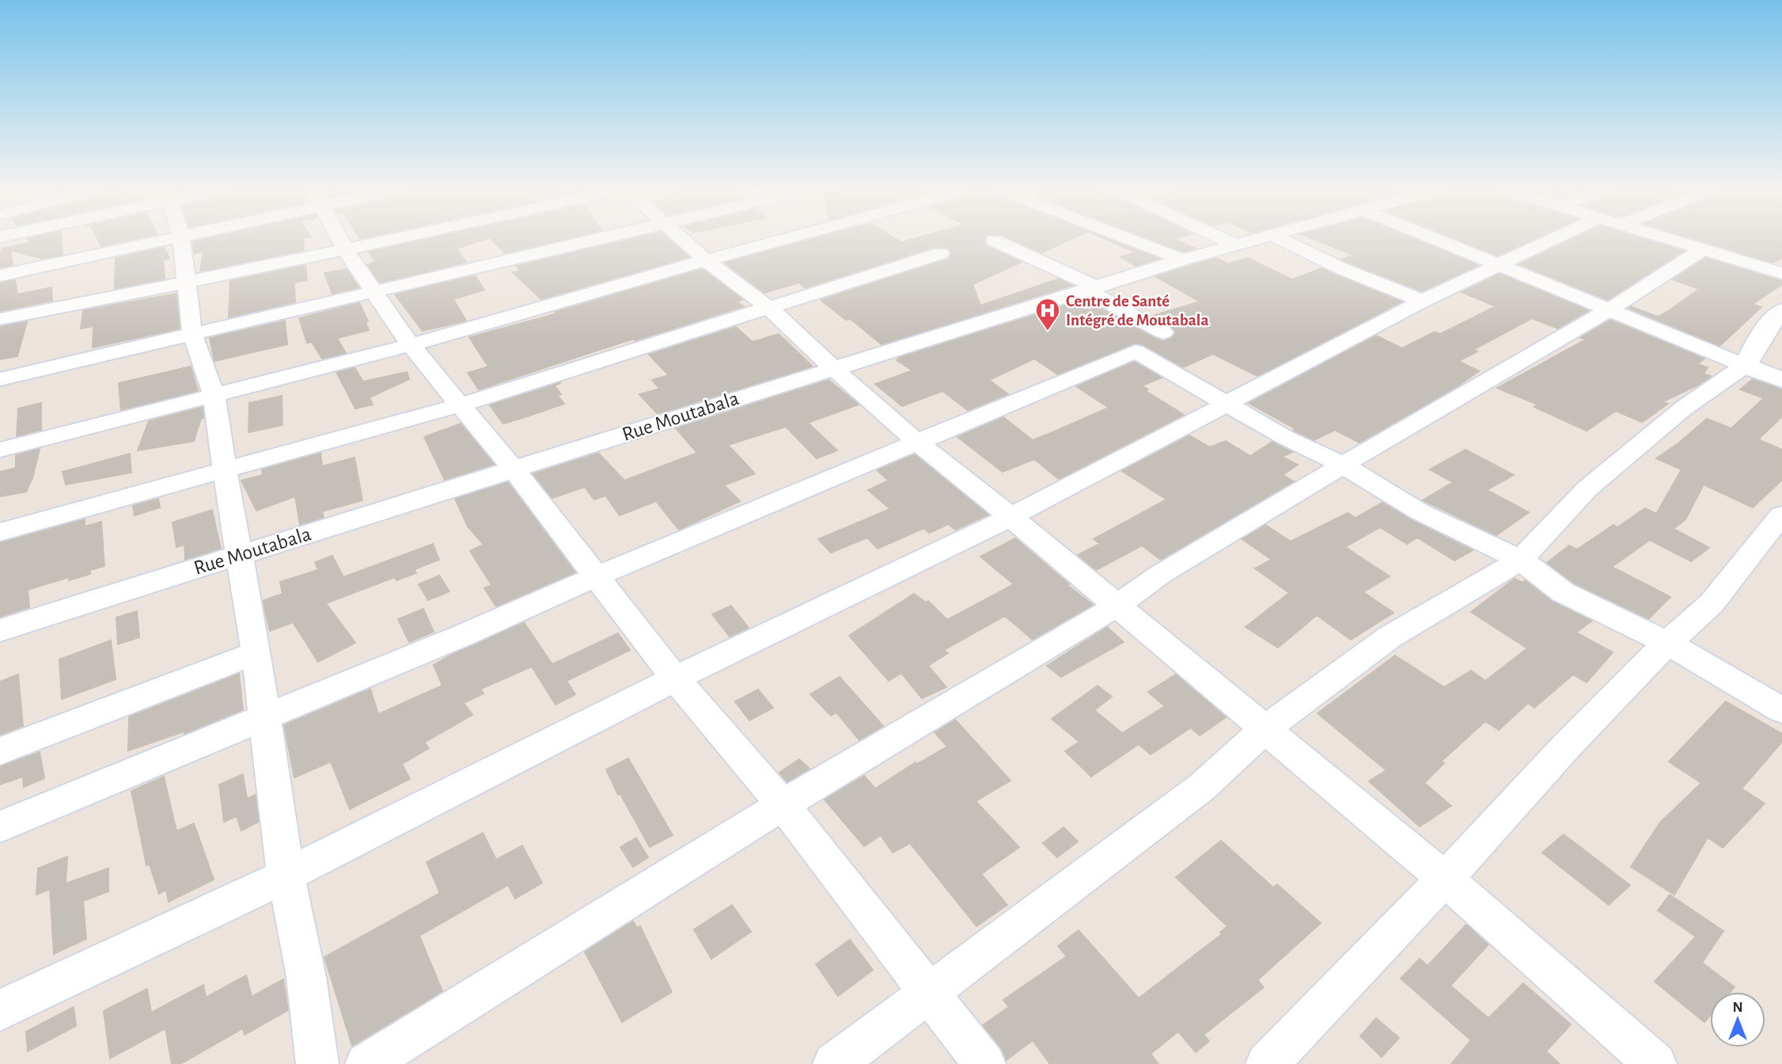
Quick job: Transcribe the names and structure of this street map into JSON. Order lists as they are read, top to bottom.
{
  "streets": {
    "street": ["Rue Moutabala"]
  },
  "places": {
    "hospital": ["Centre de Santé Intégré de Moutabala"]
  },
  "north": "top"
}
